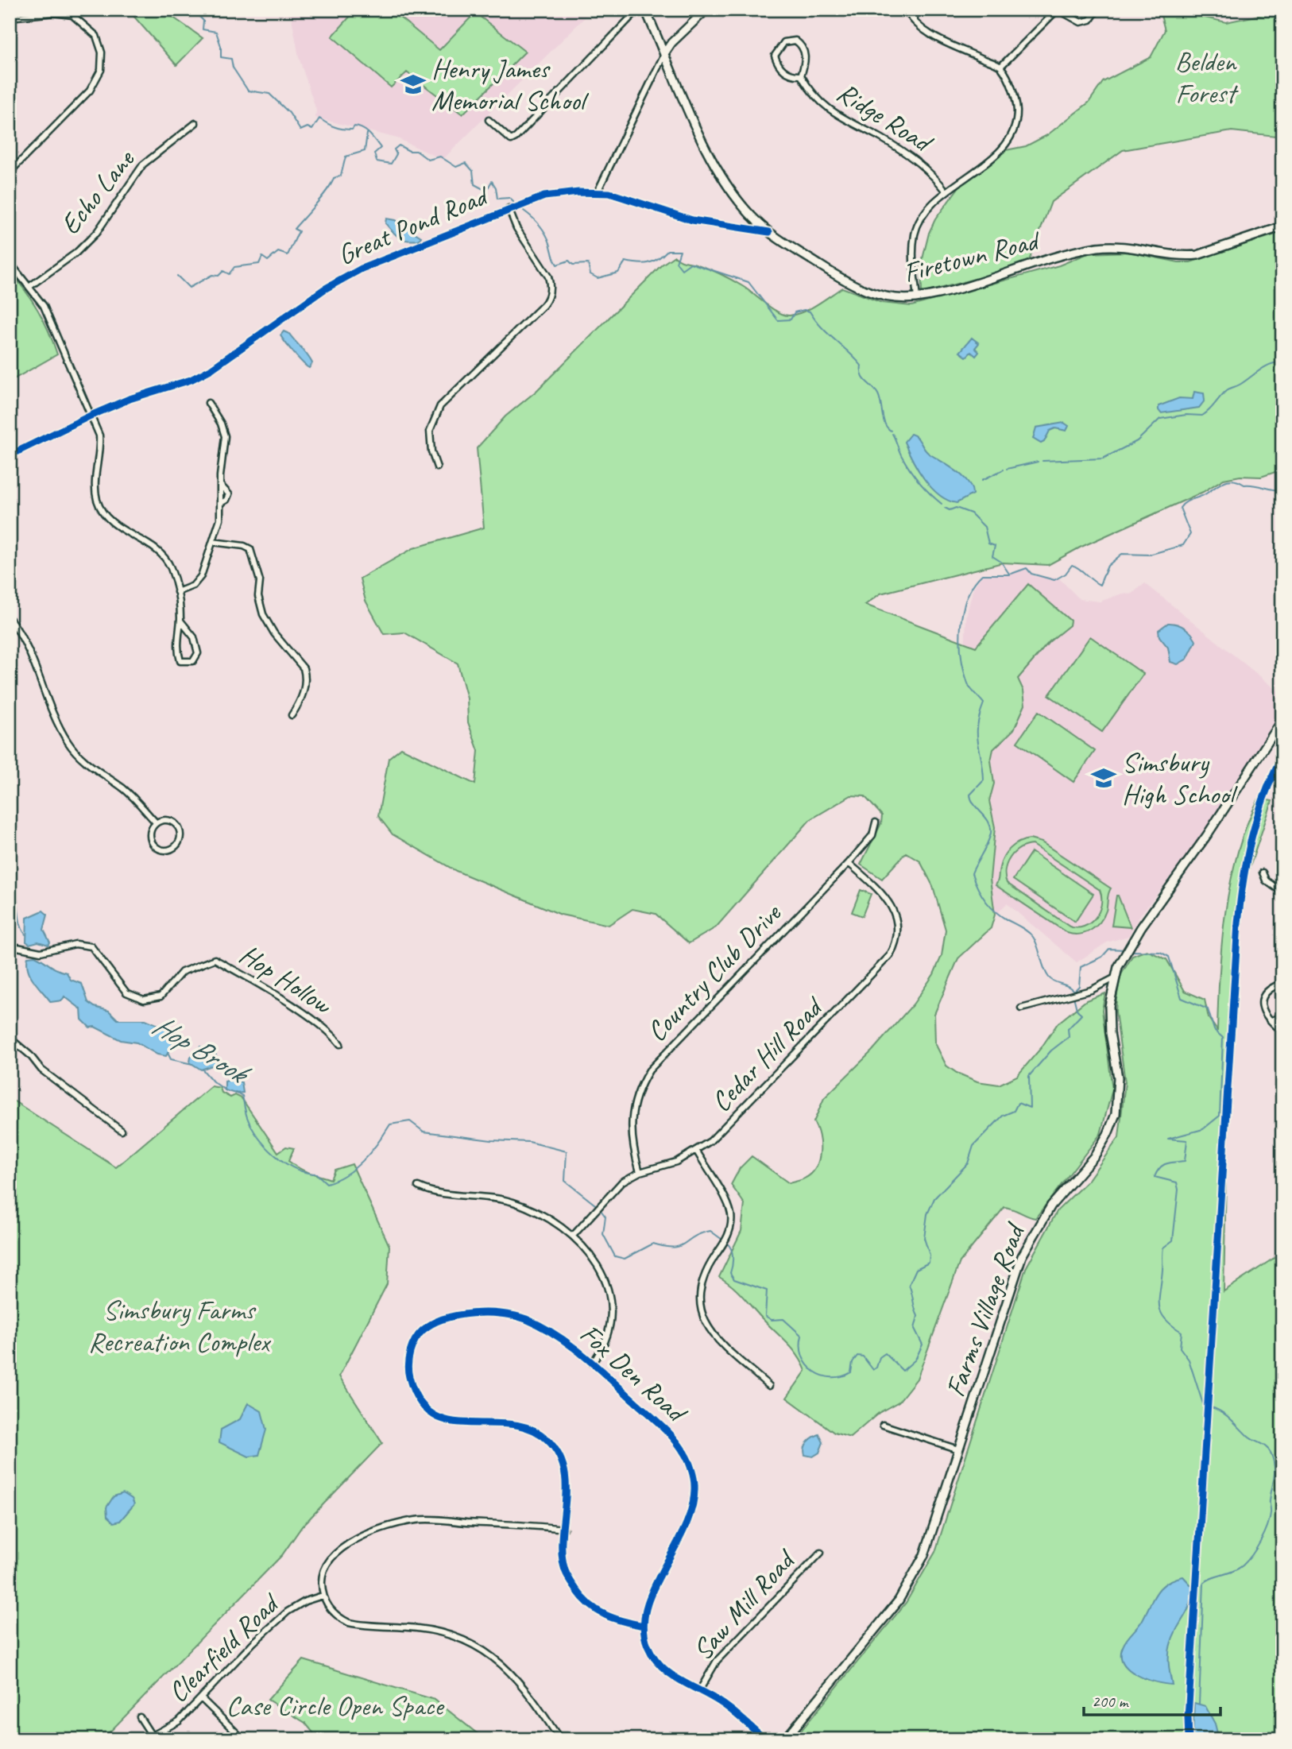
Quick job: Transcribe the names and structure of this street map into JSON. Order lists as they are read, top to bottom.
{
  "streets": {
    "main road": ["Firetown Road", "Farms Village Road"],
    "street": [
      "Ridge Road",
      "Echo Lane",
      "Great Pond Road",
      "Country Club Drive",
      "Hop Hollow",
      "Cedar Hill Road",
      "Fox Den Road",
      "Saw Mill Road",
      "Clearfield Road"
    ]
  },
  "crossings": [
    ["Great Pond Road", "Firetown Road"],
    ["Country Club Drive", "Cedar Hill Road"]
  ],
  "water": ["Hop Brook"],
  "parks": ["Belden Forest", "Simsbury Farms Recreation Complex", "Case Circle Open Space"],
  "places": {
    "school or university": ["Henry James Memorial School", "Simsbury High School"]
  },
  "scale_bar": "200 m"
}
